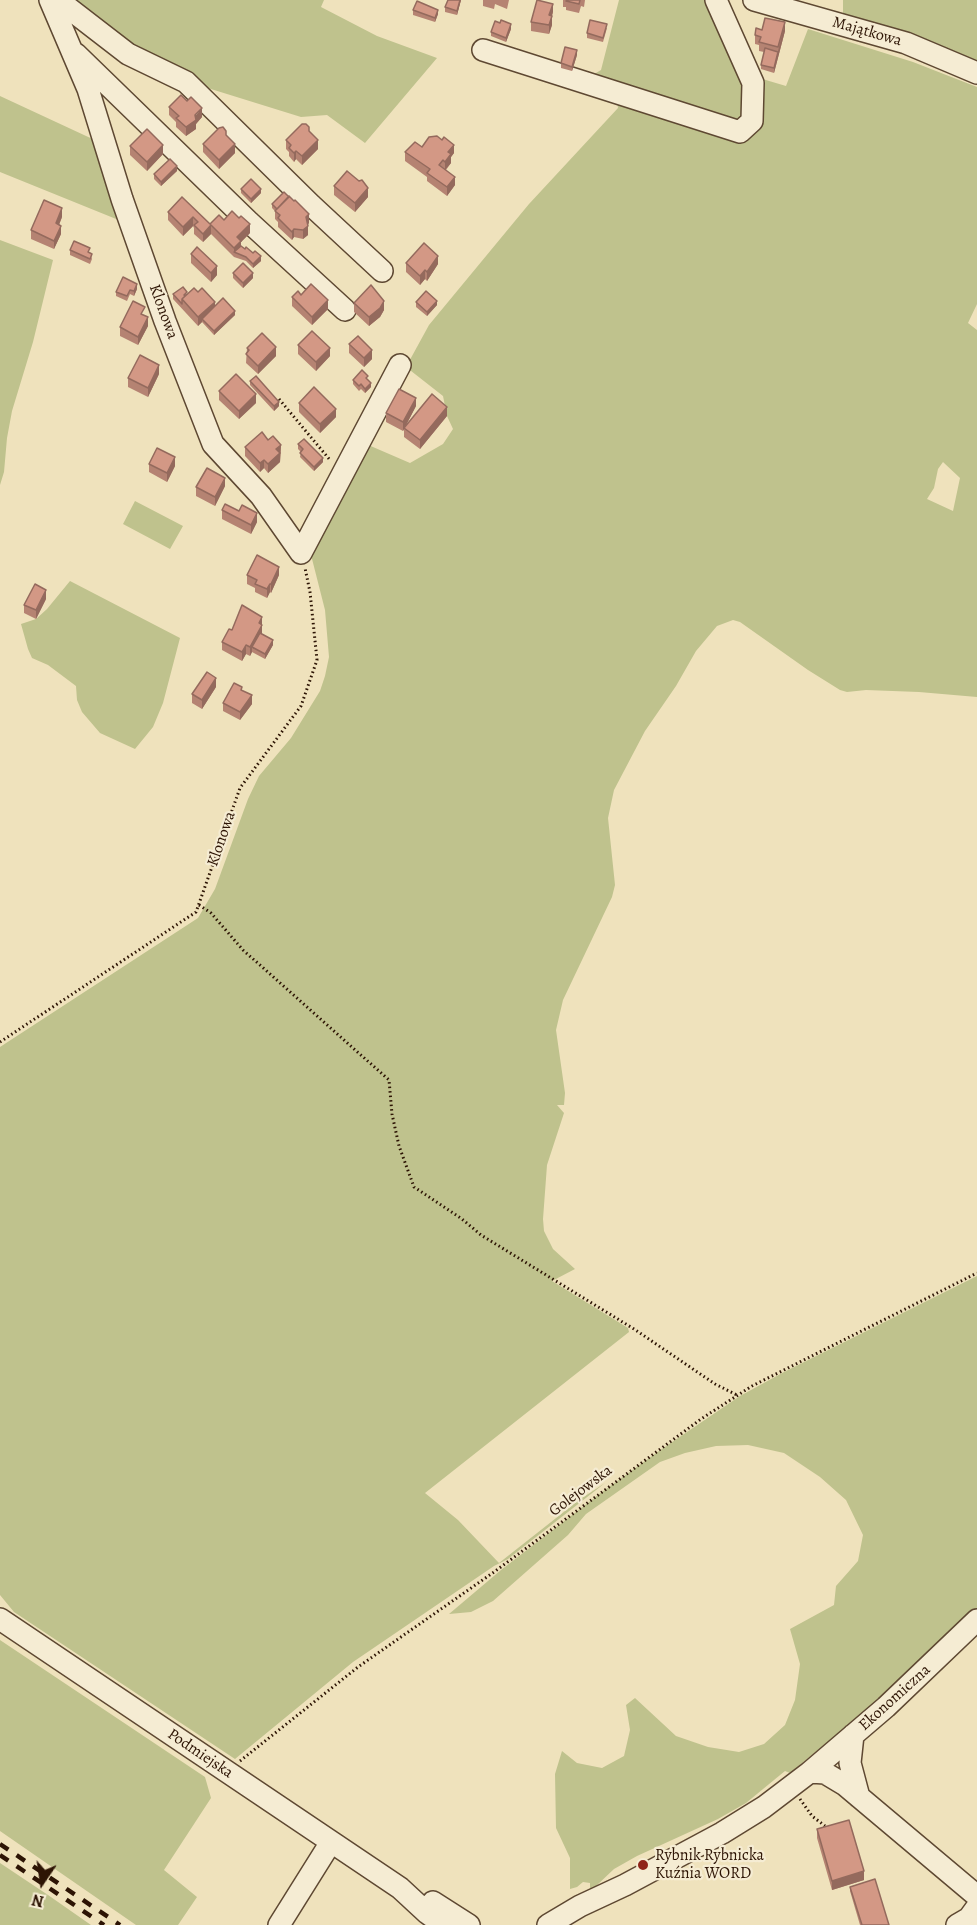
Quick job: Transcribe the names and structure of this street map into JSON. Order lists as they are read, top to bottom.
{
  "streets": {
    "street": [
      "Majątkowa",
      "Klonowa",
      "Ekonomiczna",
      "Podmiejska"
    ],
    "path": ["Golejowska"]
  },
  "crossings": [
    ["Golejowska", "Podmiejska"]
  ],
  "places": ["Rybnik Rybnicka Kuźnia WORD"],
  "north": "bottom"
}
